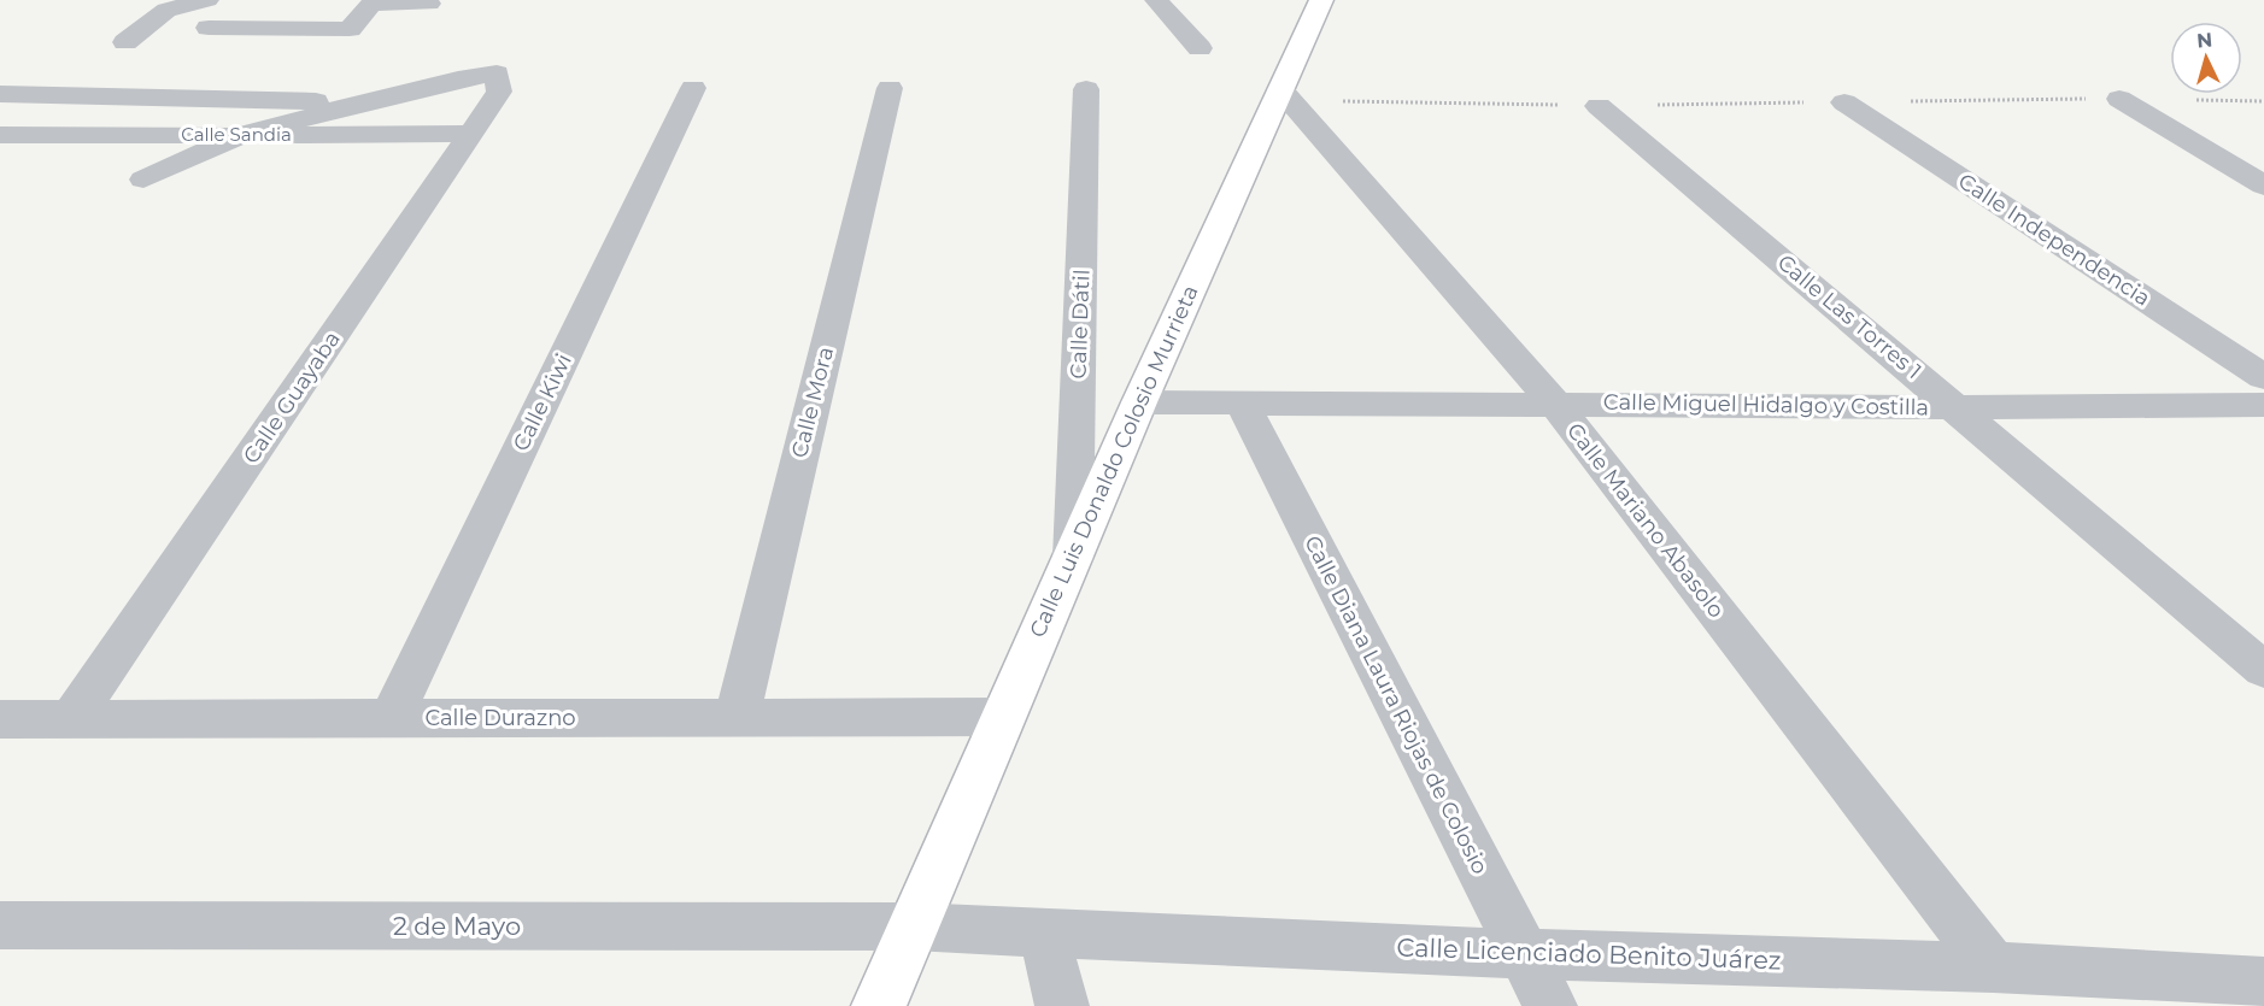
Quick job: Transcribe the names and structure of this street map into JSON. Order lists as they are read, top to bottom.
{
  "streets": {
    "street": [
      "Calle Sandia",
      "Calle Independencia",
      "Calle Las Torres 1",
      "Calle Dátil",
      "Calle Guayaba",
      "Calle Kiwi",
      "Calle Mora",
      "Calle Miguel Hidalgo y Costilla",
      "Calle Luis Donaldo Colosio Murrieta",
      "Calle Mariano Abasolo",
      "Calle Diana Laura Riojas de Colosio",
      "Calle Durazno",
      "2 de Mayo",
      "Calle Licenciado Benito Juárez"
    ]
  },
  "crossings": [
    ["Calle Sandia", "Calle Guayaba"],
    ["Calle Las Torres 1", "Calle Miguel Hidalgo y Costilla"],
    ["Calle Dátil", "Calle Luis Donaldo Colosio Murrieta"],
    ["Calle Guayaba", "Calle Durazno"],
    ["Calle Kiwi", "Calle Durazno"],
    ["Calle Mora", "Calle Durazno"],
    ["Calle Miguel Hidalgo y Costilla", "Calle Luis Donaldo Colosio Murrieta"],
    ["Calle Miguel Hidalgo y Costilla", "Calle Mariano Abasolo"],
    ["Calle Miguel Hidalgo y Costilla", "Calle Diana Laura Riojas de Colosio"],
    ["Calle Luis Donaldo Colosio Murrieta", "Calle Mariano Abasolo"],
    ["Calle Luis Donaldo Colosio Murrieta", "Calle Durazno"],
    ["Calle Luis Donaldo Colosio Murrieta", "2 de Mayo"],
    ["Calle Luis Donaldo Colosio Murrieta", "Calle Licenciado Benito Juárez"],
    ["Calle Mariano Abasolo", "Calle Licenciado Benito Juárez"],
    ["Calle Diana Laura Riojas de Colosio", "Calle Licenciado Benito Juárez"],
    ["2 de Mayo", "Calle Licenciado Benito Juárez"]
  ],
  "north": "top"
}
